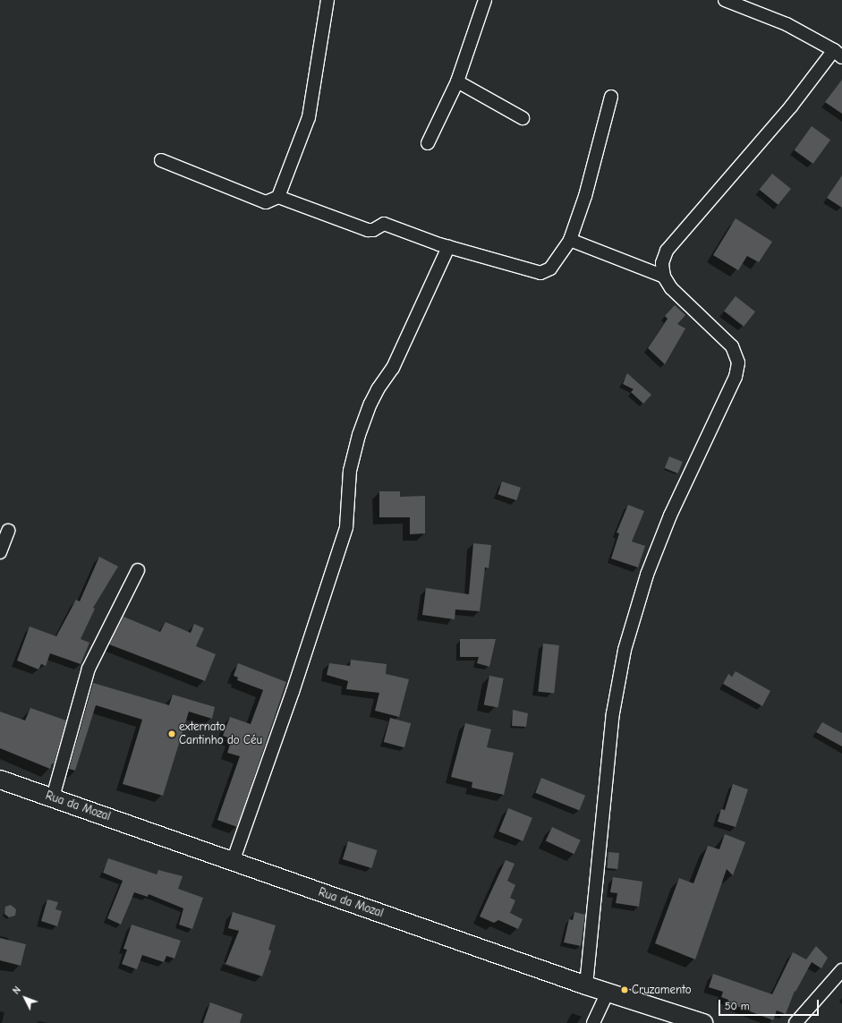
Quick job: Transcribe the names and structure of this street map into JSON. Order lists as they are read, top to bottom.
{
  "streets": {
    "main road": ["Rua da Mozal"]
  },
  "places": ["externato Cantinho do Céu", "Cruzamento"],
  "scale_bar": "50 m",
  "north": "top left"
}
